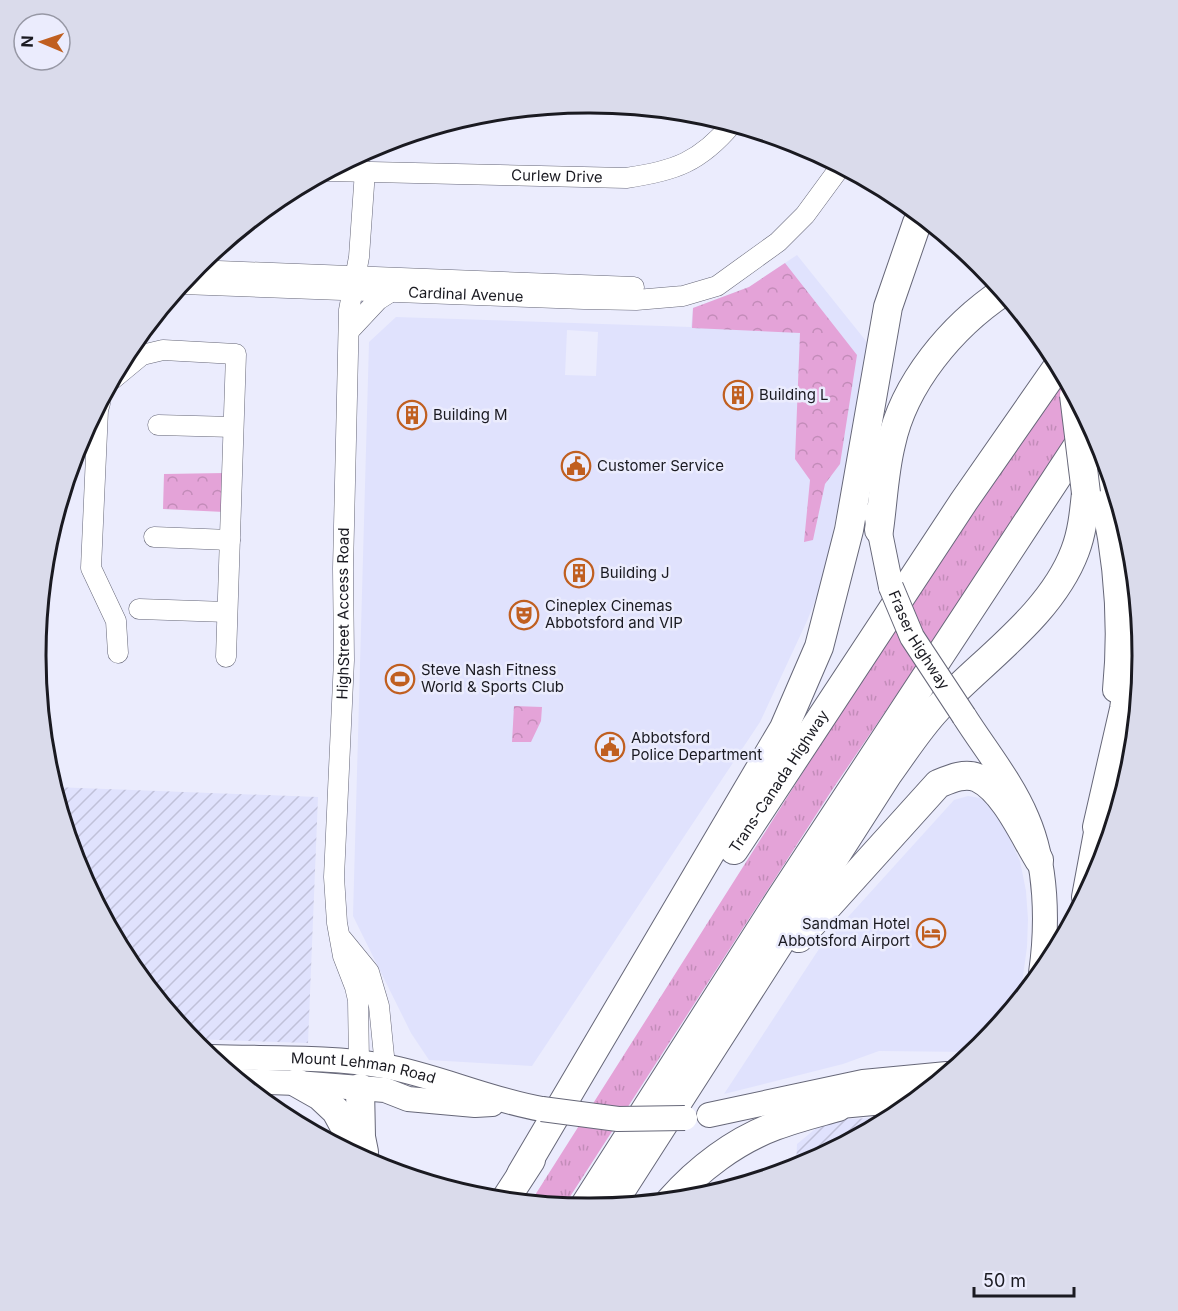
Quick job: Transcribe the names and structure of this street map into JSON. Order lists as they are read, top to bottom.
{
  "streets": {
    "highway": ["Trans-Canada Highway"],
    "main road": ["Fraser Highway", "Mount Lehman Road"],
    "street": ["Curlew Drive", "Cardinal Avenue", "HighStreet Access Road"]
  },
  "crossings": [
    ["Cardinal Avenue", "HighStreet Access Road"],
    ["HighStreet Access Road", "Mount Lehman Road"]
  ],
  "places": {
    "building": ["Building L", "Building M", "Building J"],
    "public building": ["Customer Service", "Abbotsford Police Department"],
    "theatre": ["Cineplex Cinemas Abbotsford and VIP"],
    "sports": ["Steve Nash Fitness World & Sports Club"],
    "hotel": ["Sandman Hotel Abbotsford Airport"]
  },
  "scale_bar": "50 m",
  "north": "left"
}
